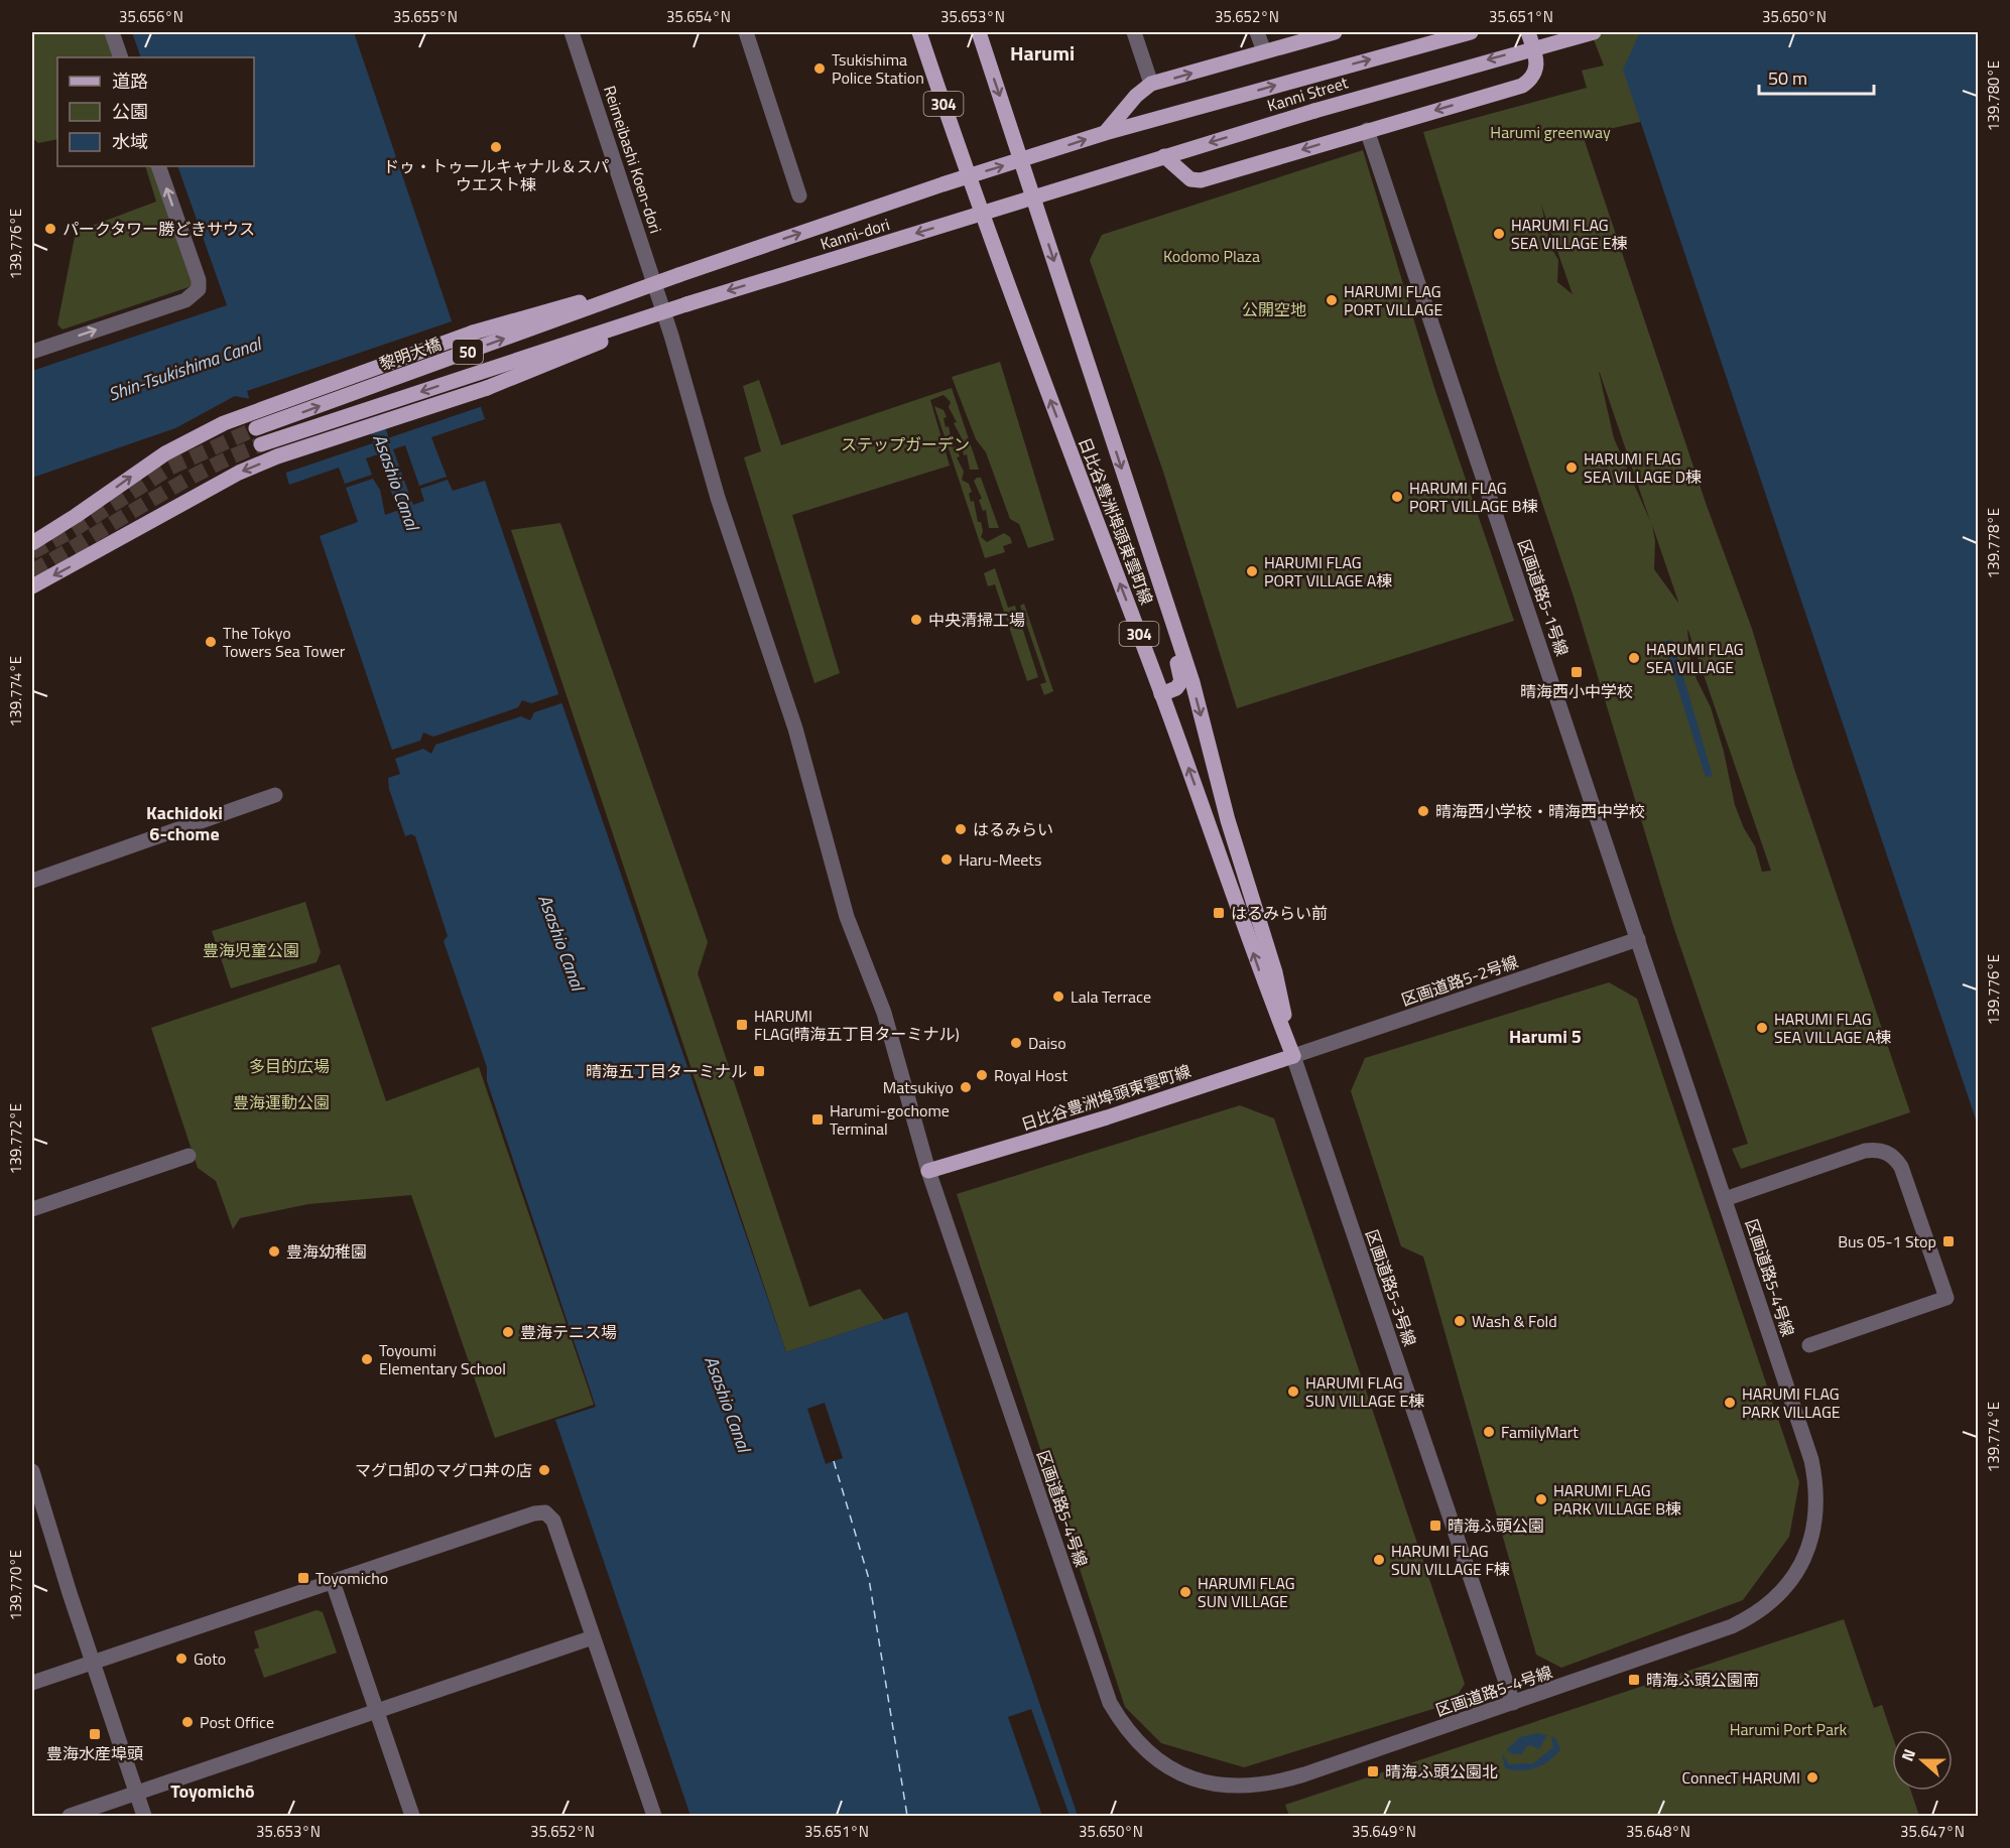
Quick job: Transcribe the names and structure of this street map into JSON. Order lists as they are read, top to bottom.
{
  "streets": {
    "main road": [
      "Kanni Street",
      "304",
      "Kanni-dori",
      "50",
      "黎明大橋",
      "日比谷豊洲埠頭東雲町線"
    ],
    "street": [
      "Reimeibashi Koen-dori",
      "区画道路5-1号線",
      "区画道路5-2号線",
      "区画道路5-4号線",
      "区画道路5-3号線"
    ]
  },
  "crossings": [
    ["Kanni Street", "Kanni-dori"],
    ["Kanni Street", "日比谷豊洲埠頭東雲町線"],
    ["Reimeibashi Koen-dori", "日比谷豊洲埠頭東雲町線"],
    ["Reimeibashi Koen-dori", "区画道路5-4号線"],
    ["Kanni-dori", "50"],
    ["Kanni-dori", "黎明大橋"],
    ["Kanni-dori", "日比谷豊洲埠頭東雲町線"],
    ["50", "黎明大橋"],
    ["日比谷豊洲埠頭東雲町線", "区画道路5-2号線"],
    ["日比谷豊洲埠頭東雲町線", "区画道路5-4号線"],
    ["日比谷豊洲埠頭東雲町線", "区画道路5-3号線"],
    ["区画道路5-1号線", "区画道路5-2号線"],
    ["区画道路5-1号線", "区画道路5-4号線"],
    ["区画道路5-2号線", "区画道路5-4号線"],
    ["区画道路5-2号線", "区画道路5-3号線"],
    ["区画道路5-4号線", "区画道路5-3号線"]
  ],
  "districts": [
    "Harumi",
    "Kachidoki 6-chome",
    "Harumi 5",
    "Toyomichō"
  ],
  "water": ["Shin-Tsukishima Canal", "Asashio Canal"],
  "parks": [
    "Harumi greenway",
    "Kodomo Plaza",
    "公開空地",
    "ステップガーデン",
    "豊海児童公園",
    "多目的広場",
    "豊海運動公園",
    "Harumi Port Park"
  ],
  "places": {
    "other": [
      "Tsukishima Police Station",
      "ドゥ・トゥールキャナル＆スパ ウエスト棟",
      "パークタワー勝どきサウス",
      "HARUMI FLAG SEA VILLAGE E棟",
      "HARUMI FLAG PORT VILLAGE",
      "HARUMI FLAG SEA VILLAGE D棟",
      "HARUMI FLAG PORT VILLAGE B棟",
      "HARUMI FLAG PORT VILLAGE A棟",
      "中央清掃工場",
      "The Tokyo Towers Sea Tower",
      "HARUMI FLAG SEA VILLAGE",
      "晴海西小学校・晴海西中学校",
      "はるみらい",
      "Haru-Meets",
      "Lala Terrace",
      "HARUMI FLAG SEA VILLAGE A棟",
      "Daiso",
      "Royal Host",
      "Matsukiyo",
      "豊海幼稚園",
      "Wash & Fold",
      "豊海テニス場",
      "Toyoumi Elementary School",
      "HARUMI FLAG SUN VILLAGE E棟",
      "HARUMI FLAG PARK VILLAGE",
      "FamilyMart",
      "マグロ卸のマグロ丼の店",
      "HARUMI FLAG PARK VILLAGE B棟",
      "HARUMI FLAG SUN VILLAGE F棟",
      "HARUMI FLAG SUN VILLAGE",
      "Goto",
      "Post Office",
      "ConnecT HARUMI"
    ],
    "transit": [
      "晴海西小中学校",
      "はるみらい前",
      "HARUMI FLAG(晴海五丁目ターミナル)",
      "晴海五丁目ターミナル",
      "Harumi-gochome Terminal",
      "Bus 05-1 Stop",
      "晴海ふ頭公園",
      "Toyomicho",
      "晴海ふ頭公園南",
      "豊海水産埠頭",
      "晴海ふ頭公園北"
    ]
  },
  "legend": ["道路", "公園", "水域"],
  "scale_bar": "50 m",
  "north": "left",
  "coordinates": [
    "35.656°N",
    "35.655°N",
    "35.654°N",
    "35.653°N",
    "35.652°N",
    "35.651°N",
    "35.650°N",
    "139.780°E",
    "139.776°E",
    "139.778°E",
    "139.774°E",
    "139.772°E",
    "139.770°E",
    "35.649°N",
    "35.648°N",
    "35.647°N"
  ]
}
